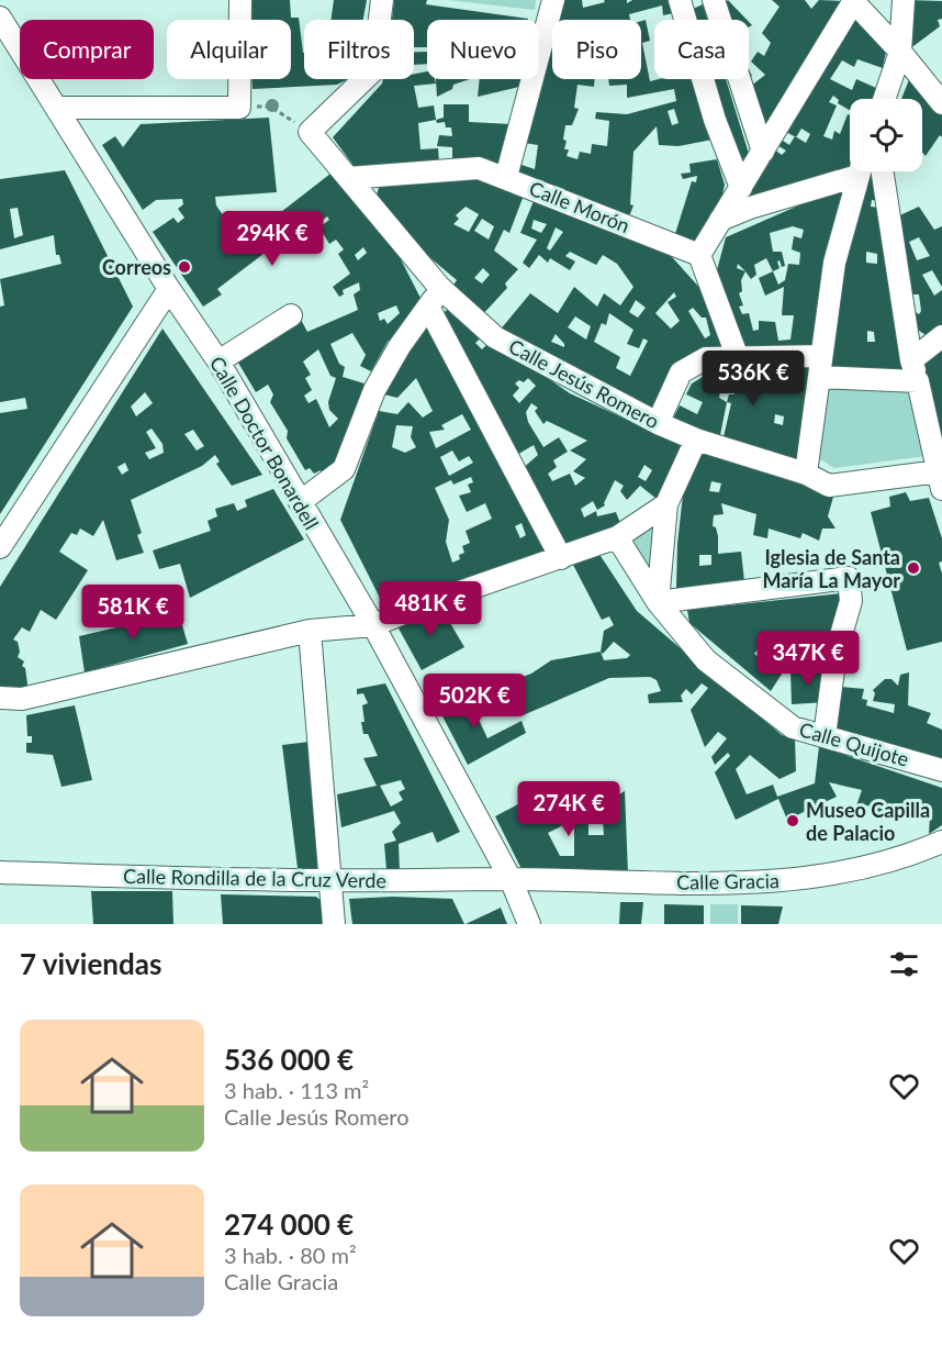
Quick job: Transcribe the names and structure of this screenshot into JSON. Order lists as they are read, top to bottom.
{
  "streets": {
    "street": [
      "Calle Morón",
      "Calle Jesús Romero",
      "Calle Doctor Bonardell",
      "Calle Quijote",
      "Calle Rondilla de la Cruz Verde",
      "Calle Gracia"
    ]
  },
  "crossings": [
    ["Calle Morón", "Calle Jesús Romero"],
    ["Calle Doctor Bonardell", "Calle Rondilla de la Cruz Verde"],
    ["Calle Doctor Bonardell", "Calle Gracia"],
    ["Calle Rondilla de la Cruz Verde", "Calle Gracia"]
  ],
  "places": ["Correos", "Iglesia de Santa María La Mayor", "Museo Capilla de Palacio"],
  "page": {
    "chip": [
      "Comprar",
      "Alquilar",
      "Filtros",
      "Nuevo",
      "Piso",
      "Casa"
    ],
    "price": [
      "294K €",
      "536K €",
      "481K €",
      "581K €",
      "347K €",
      "502K €",
      "274K €"
    ],
    "heading": "7 viviendas",
    "list": [
      {
        "name": "536 000 €",
        "note": "3 hab. · 113 m² · Calle Jesús Romero"
      },
      {
        "name": "274 000 €",
        "note": "3 hab. · 80 m² · Calle Gracia"
      }
    ]
  }
}
